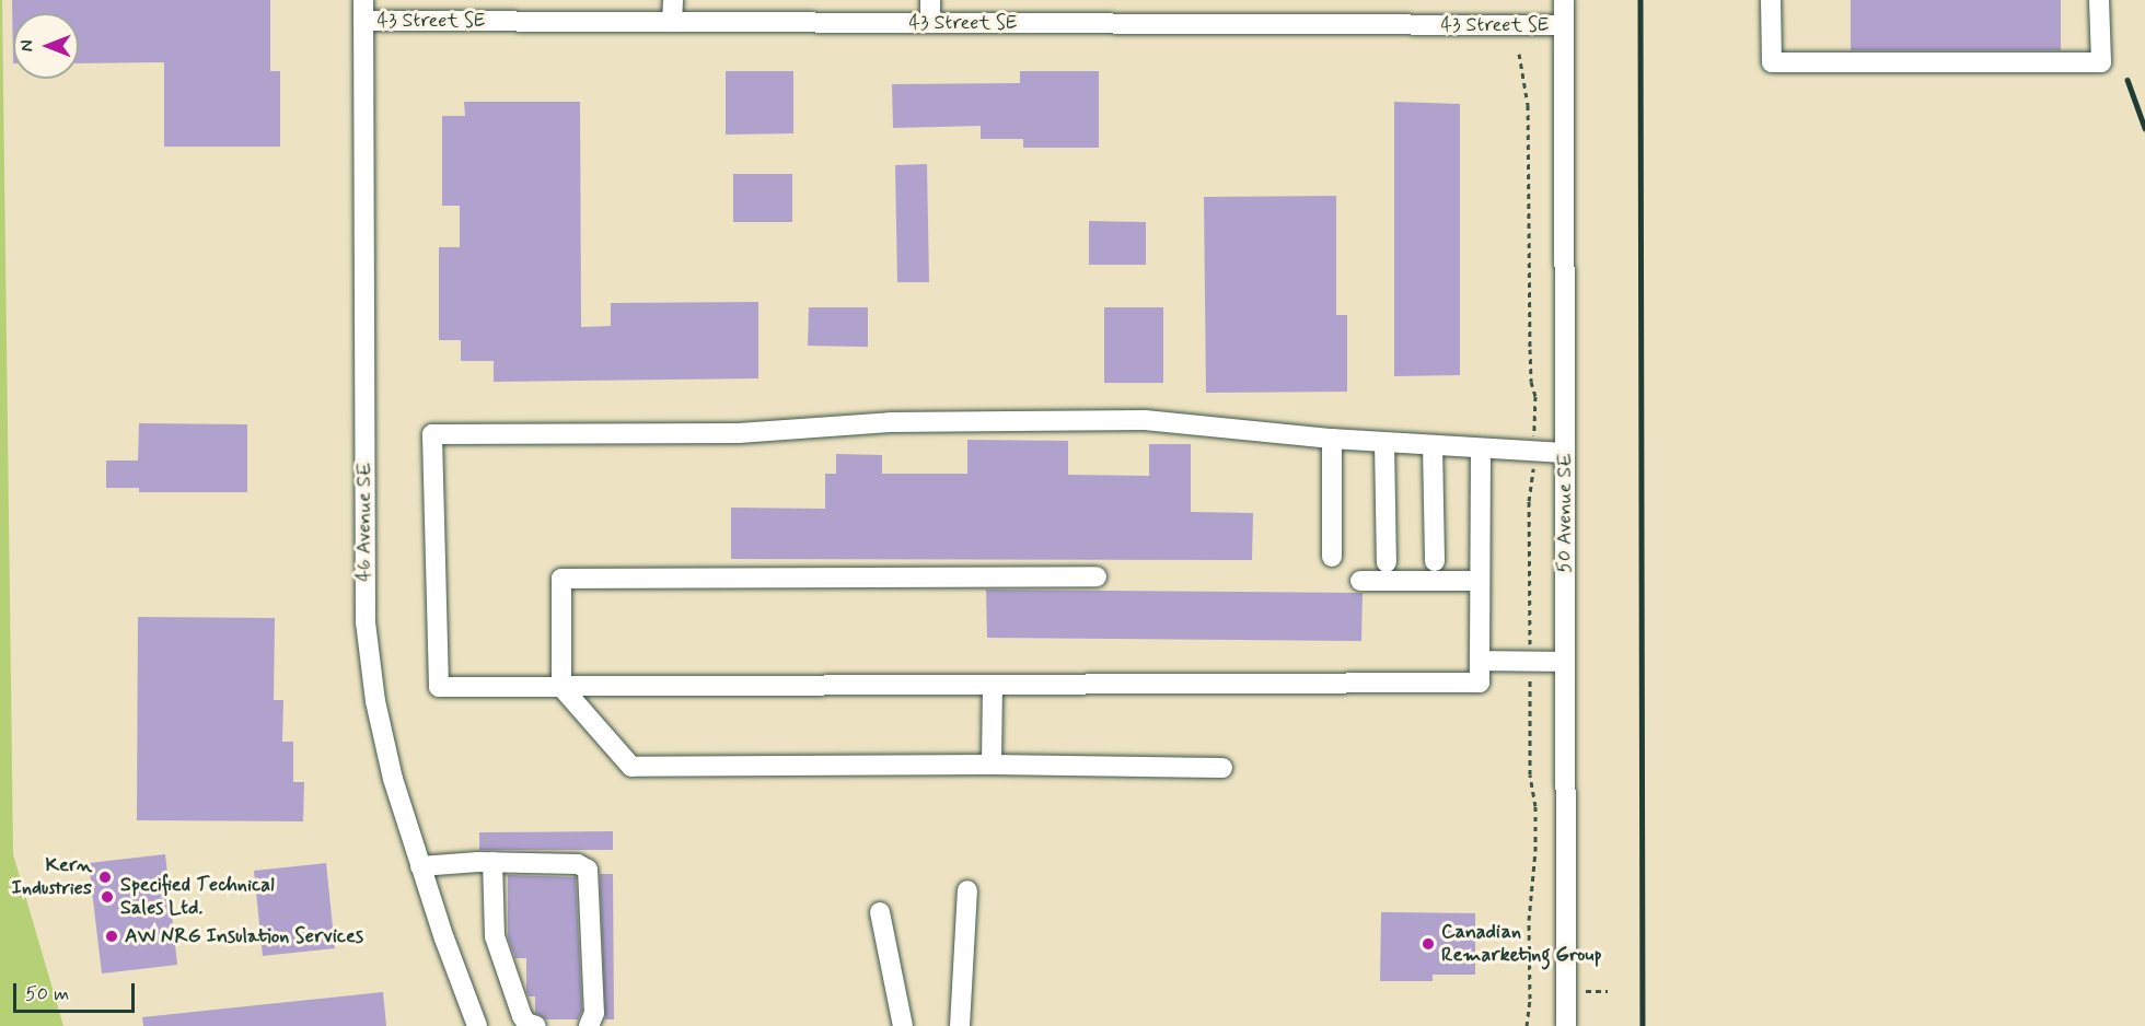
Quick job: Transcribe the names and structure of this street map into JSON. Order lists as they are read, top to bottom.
{
  "streets": {
    "street": ["43 Street SE", "50 Avenue SE", "46 Avenue SE"]
  },
  "crossings": [
    ["43 Street SE", "50 Avenue SE"],
    ["43 Street SE", "46 Avenue SE"]
  ],
  "places": [
    "Kern Industries",
    "Specified Technical Sales Ltd.",
    "AW NRG Insulation Services",
    "Canadian Remarketing Group"
  ],
  "scale_bar": "50 m",
  "north": "left"
}
